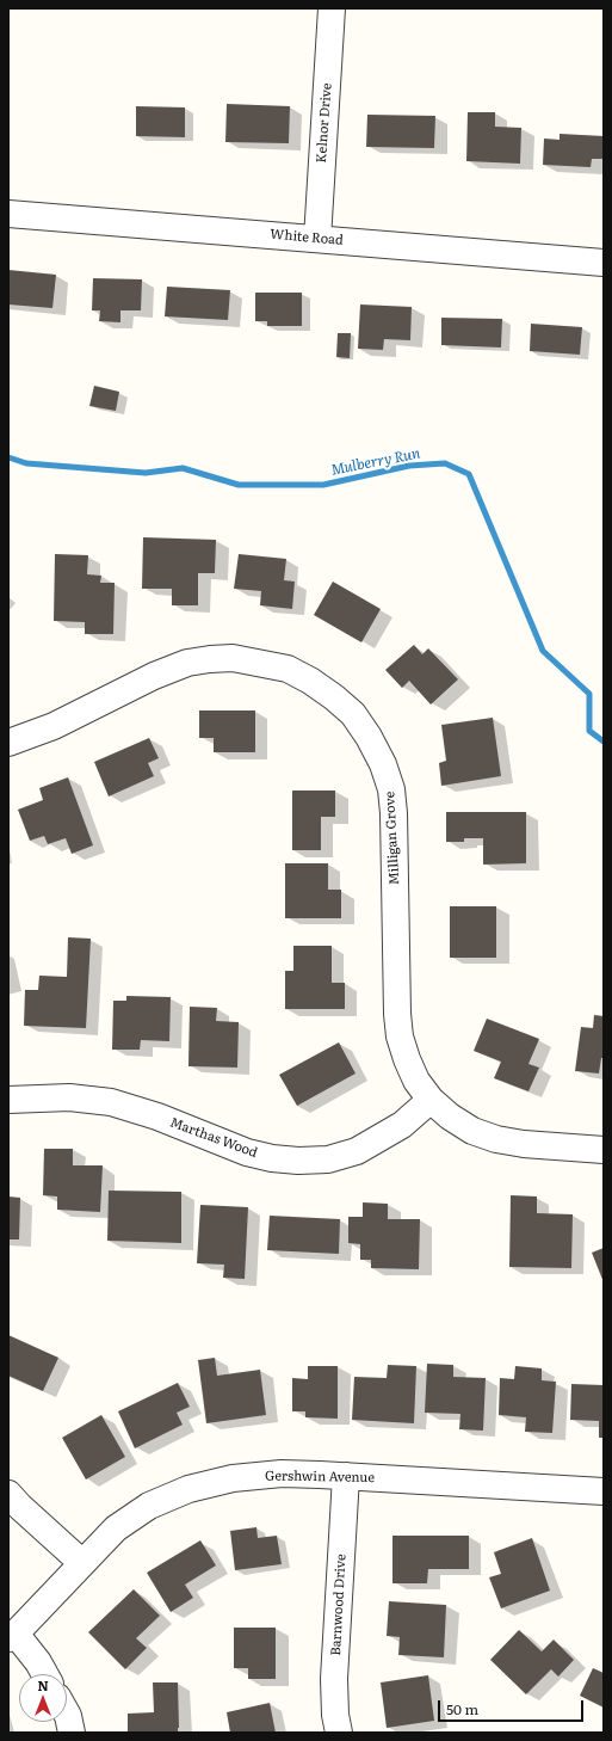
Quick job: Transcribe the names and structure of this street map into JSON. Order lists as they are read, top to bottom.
{
  "streets": {
    "street": [
      "Kelnor Drive",
      "White Road",
      "Milligan Grove",
      "Marthas Wood",
      "Gershwin Avenue",
      "Barnwood Drive"
    ]
  },
  "crossings": [
    ["Kelnor Drive", "White Road"],
    ["Milligan Grove", "Marthas Wood"],
    ["Gershwin Avenue", "Barnwood Drive"]
  ],
  "water": ["Mulberry Run"],
  "scale_bar": "50 m",
  "north": "top"
}
